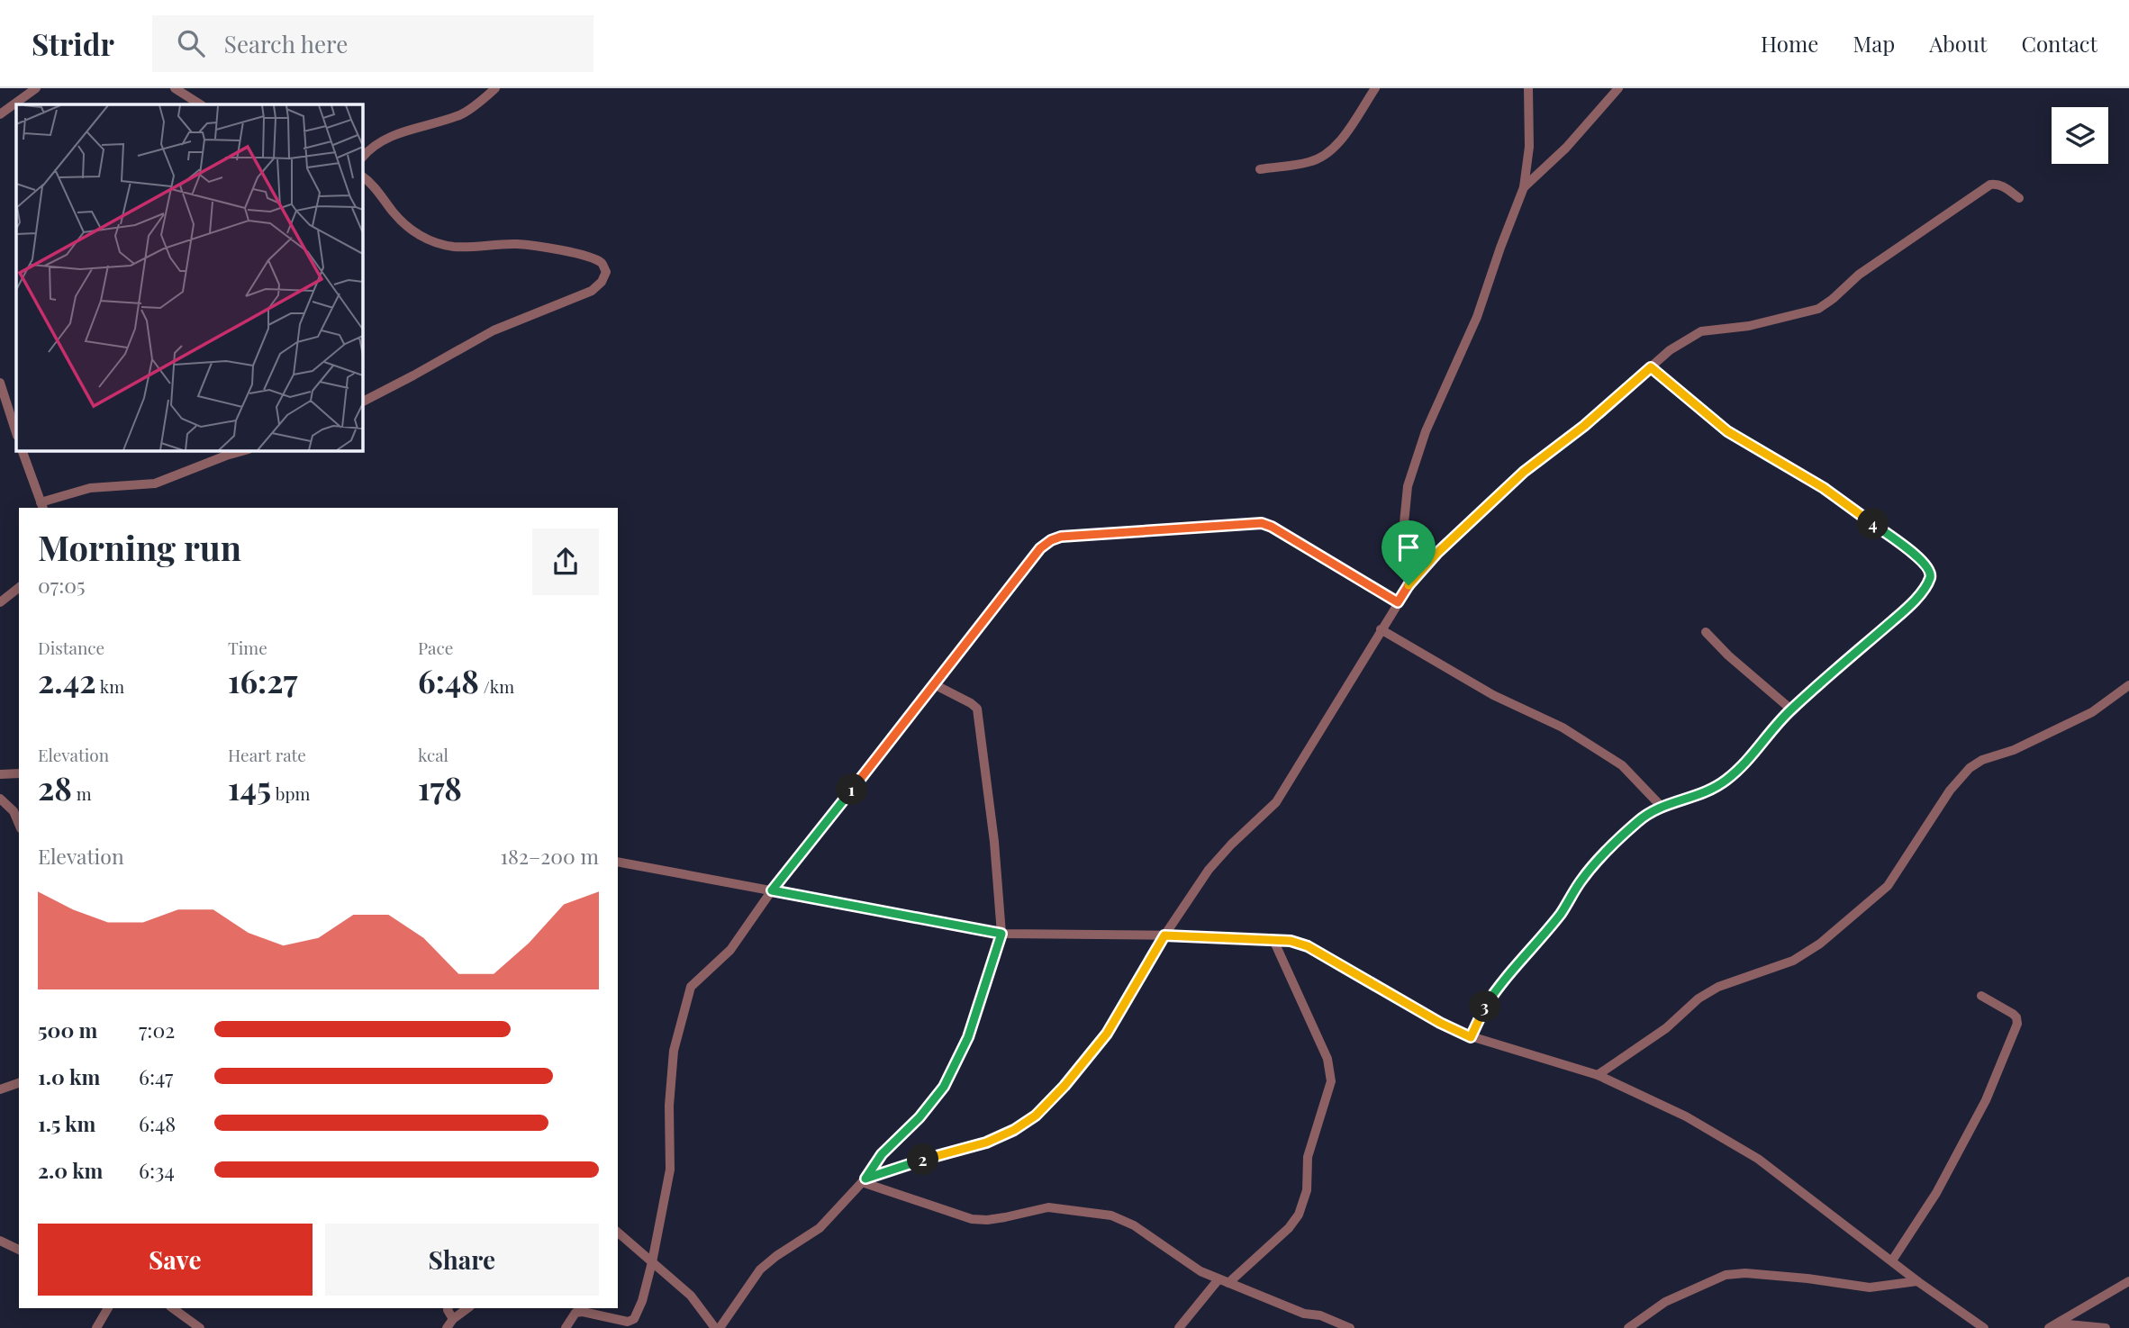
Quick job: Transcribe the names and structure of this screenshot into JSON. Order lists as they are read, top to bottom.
{
  "page": {
    "header": "Stridr",
    "search": "Search here",
    "nav": [
      "Home",
      "Map",
      "About",
      "Contact"
    ],
    "pins": [
      "4",
      "1",
      "3",
      "2"
    ],
    "heading": ["Morning run", "07:05"],
    "stats": [
      ["Distance", "2.42 km"],
      ["Time", "16:27"],
      ["Pace", "6:48 /km"],
      ["Elevation", "28 m"],
      ["Heart rate", "145 bpm"],
      ["kcal", "178"]
    ],
    "chart": ["Elevation", "182–200 m"],
    "list": [
      {
        "name": "500 m",
        "note": "7:02"
      },
      {
        "name": "1.0 km",
        "note": "6:47"
      },
      {
        "name": "1.5 km",
        "note": "6:48"
      },
      {
        "name": "2.0 km",
        "note": "6:34"
      }
    ],
    "buttons": ["Save", "Share"]
  }
}
